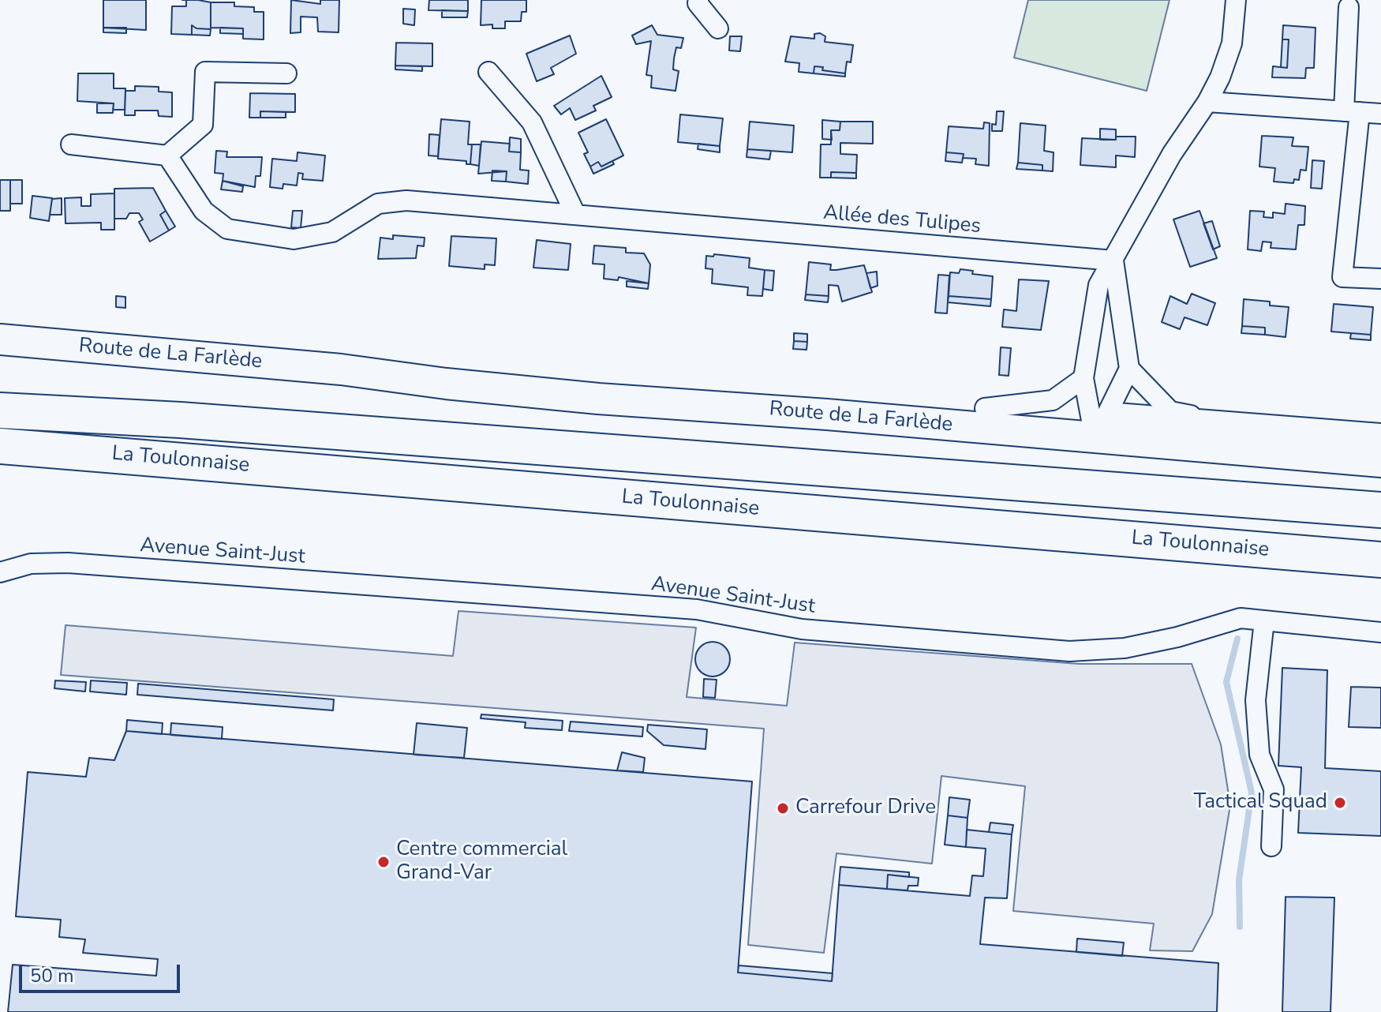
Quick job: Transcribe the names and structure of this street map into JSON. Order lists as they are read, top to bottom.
{
  "streets": {
    "highway": ["La Toulonnaise"],
    "main road": ["Route de La Farlède"],
    "street": ["Allée des Tulipes", "Avenue Saint-Just"]
  },
  "places": ["Tactical Squad", "Carrefour Drive", "Centre commercial Grand-Var"],
  "scale_bar": "50 m"
}
